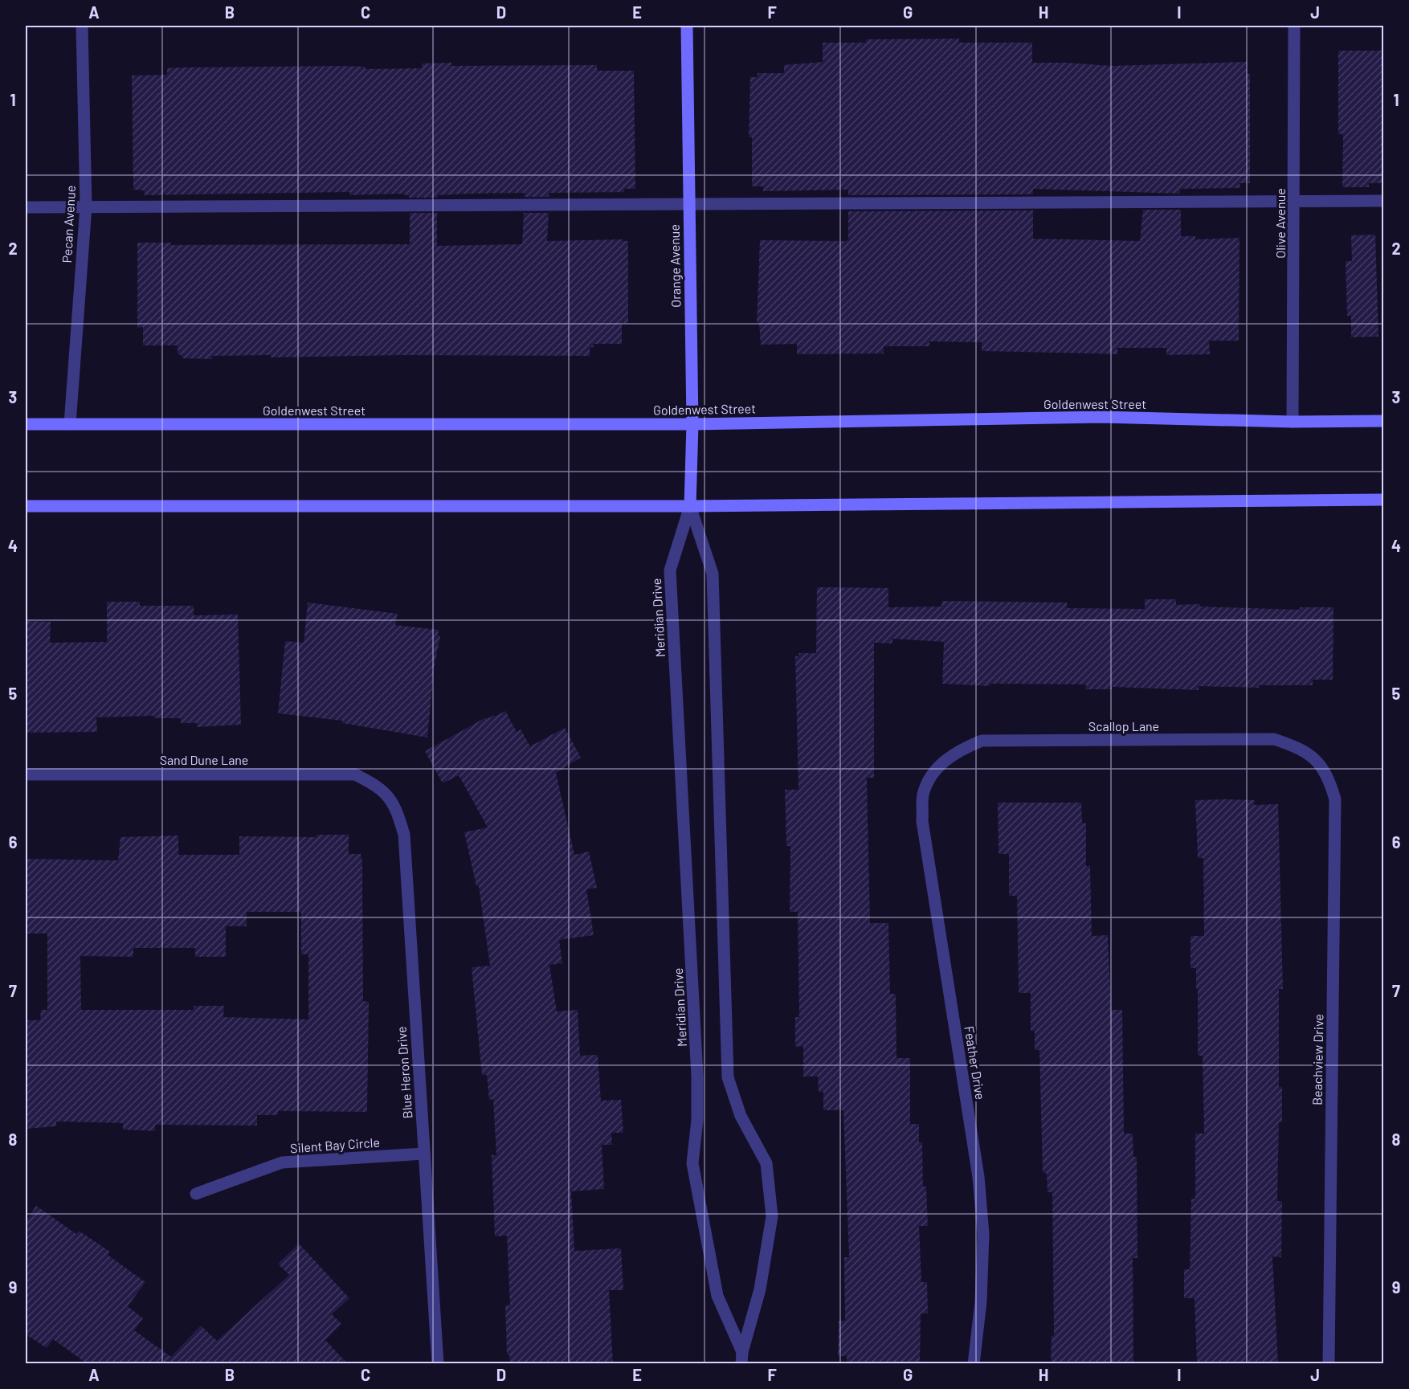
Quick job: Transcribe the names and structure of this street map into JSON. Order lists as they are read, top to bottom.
{
  "streets": {
    "main road": ["Orange Avenue", "Goldenwest Street"],
    "street": [
      "Olive Avenue",
      "Pecan Avenue",
      "Meridian Drive",
      "Scallop Lane",
      "Sand Dune Lane",
      "Beachview Drive",
      "Feather Drive",
      "Blue Heron Drive",
      "Silent Bay Circle"
    ]
  },
  "crossings": [
    ["Olive Avenue", "Goldenwest Street"],
    ["Pecan Avenue", "Goldenwest Street"],
    ["Orange Avenue", "Goldenwest Street"],
    ["Orange Avenue", "Meridian Drive"],
    ["Scallop Lane", "Beachview Drive"],
    ["Scallop Lane", "Feather Drive"],
    ["Sand Dune Lane", "Blue Heron Drive"],
    ["Blue Heron Drive", "Silent Bay Circle"]
  ],
  "grid": {
    "columns": [
      "A",
      "B",
      "C",
      "D",
      "E",
      "F",
      "G",
      "H",
      "I",
      "J"
    ],
    "rows": [
      "1",
      "2",
      "3",
      "4",
      "5",
      "6",
      "7",
      "8",
      "9"
    ]
  }
}
